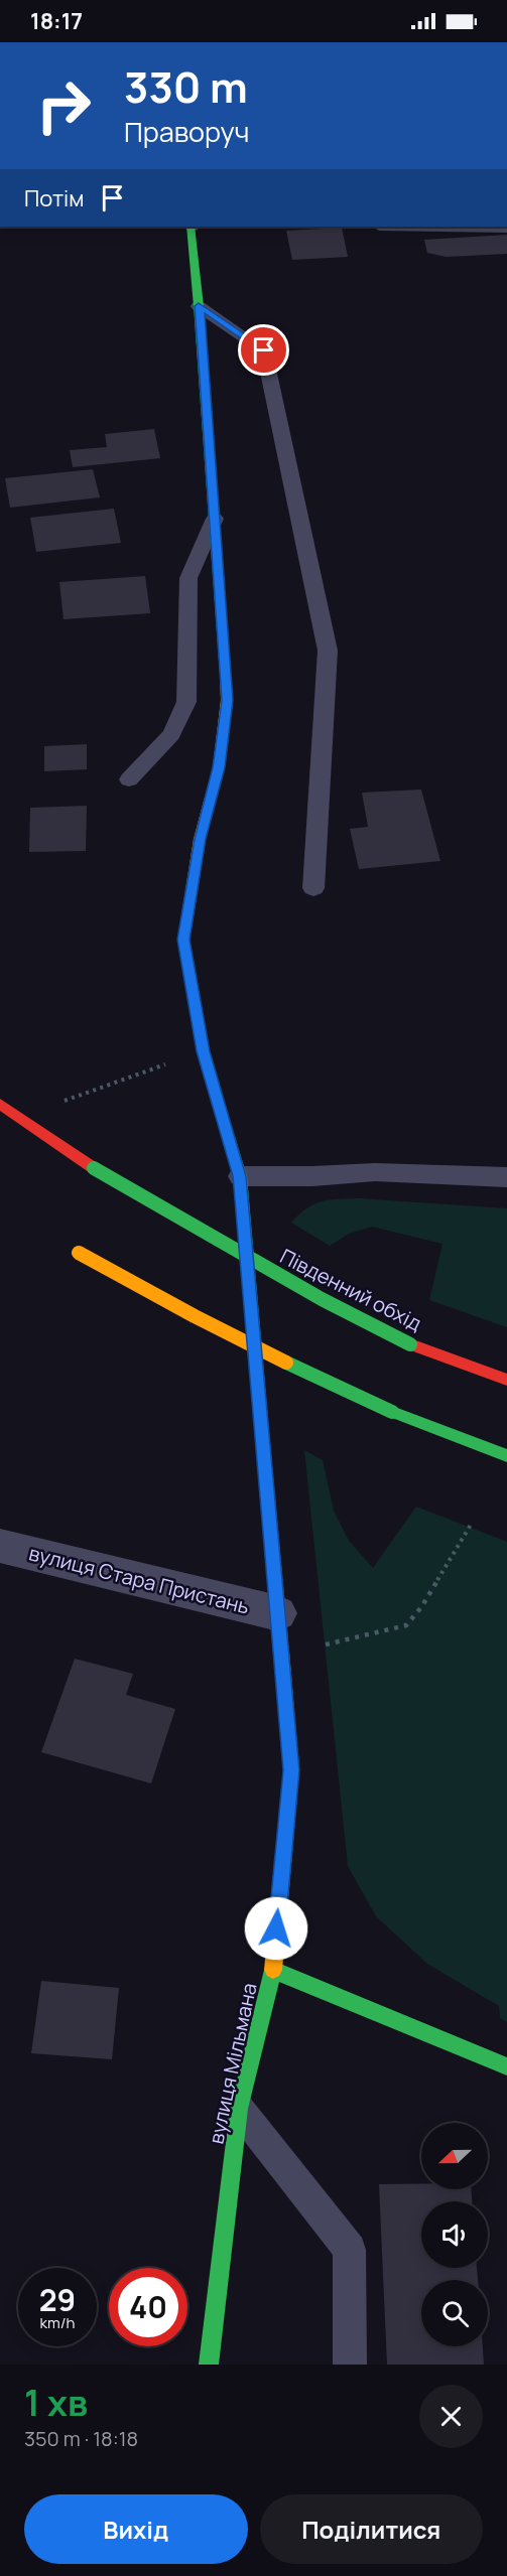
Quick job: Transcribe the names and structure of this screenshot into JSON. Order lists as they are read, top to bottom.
{
  "streets": {
    "street": ["Південний обхід", "вулиця Стара Пристань", "вулиця Мільмана"]
  },
  "crossings": [
    ["вулиця Стара Пристань", "вулиця Мільмана"]
  ],
  "north": "left",
  "page": {
    "status": "18:17",
    "turn": ["330 m", "Праворуч"],
    "then": "Потім",
    "speed": "29 km/h",
    "limit": "40",
    "heading": ["1 хв", "350 m · 18:18"],
    "buttons": ["Вихід", "Поділитися"]
  }
}
